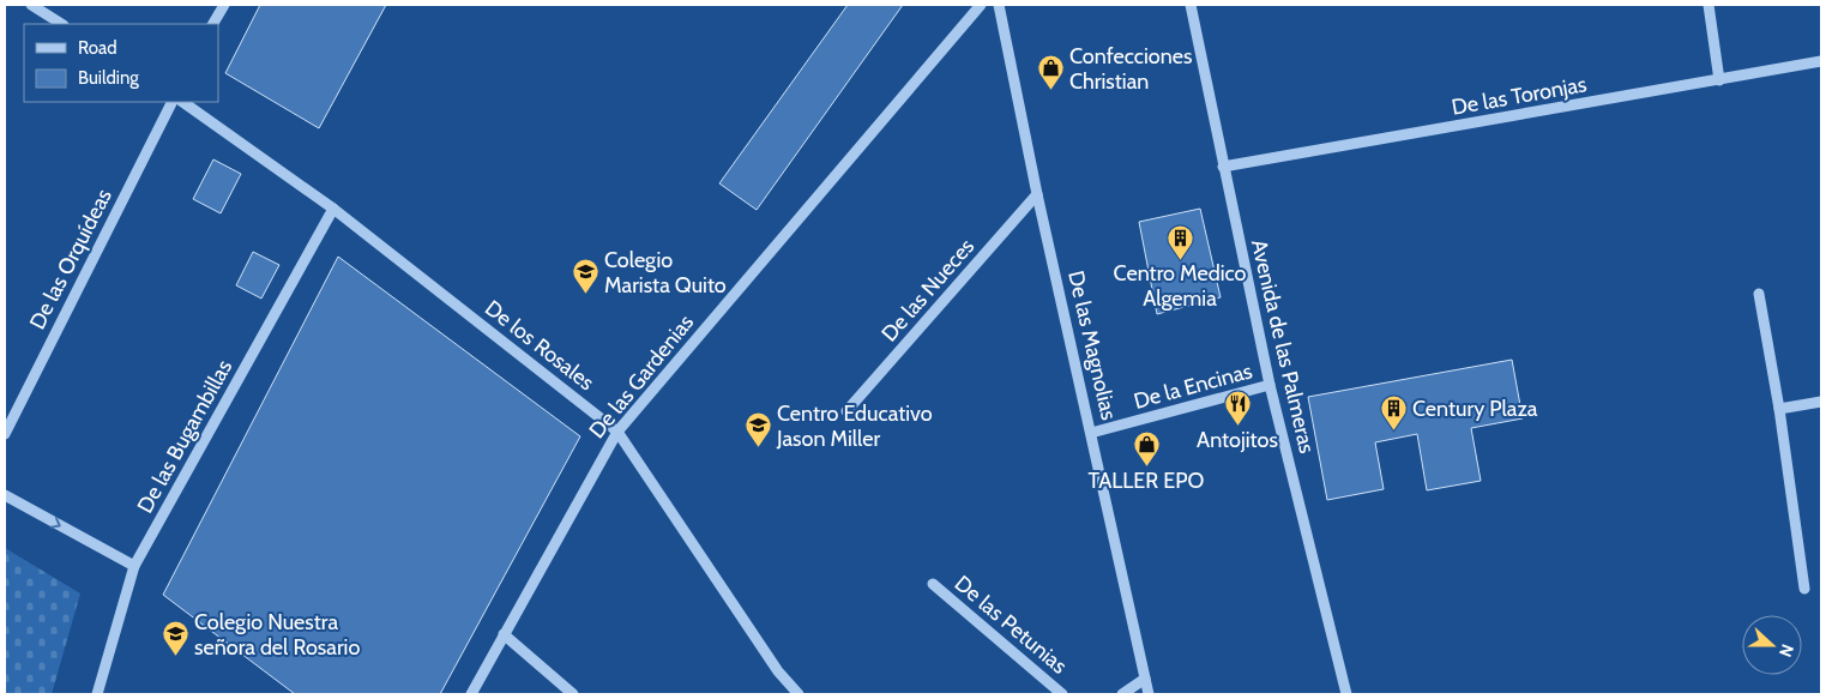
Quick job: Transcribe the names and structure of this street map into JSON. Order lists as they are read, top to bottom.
{
  "streets": {
    "street": [
      "De las Toronjas",
      "De las Orquídeas",
      "De las Nueces",
      "De los Rosales",
      "De las Magnolias",
      "Avenida de las Palmeras",
      "De las Gardenias",
      "De la Encinas",
      "De las Bugambillas",
      "De las Petunias"
    ]
  },
  "crossings": [
    ["De las Toronjas", "Avenida de las Palmeras"],
    ["De las Nueces", "De las Magnolias"],
    ["De los Rosales", "De las Gardenias"],
    ["De los Rosales", "De las Bugambillas"],
    ["De las Magnolias", "De la Encinas"],
    ["Avenida de las Palmeras", "De la Encinas"]
  ],
  "places": {
    "shop": ["Confecciones Christian", "TALLER EPO"],
    "building": ["Centro Medico Algemia", "Century Plaza"],
    "school or university": ["Colegio Marista Quito", "Centro Educativo Jason Miller", "Colegio Nuestra señora del Rosario"],
    "restaurant": ["Antojitos"]
  },
  "legend": ["Road", "Building"],
  "north": "right"
}
